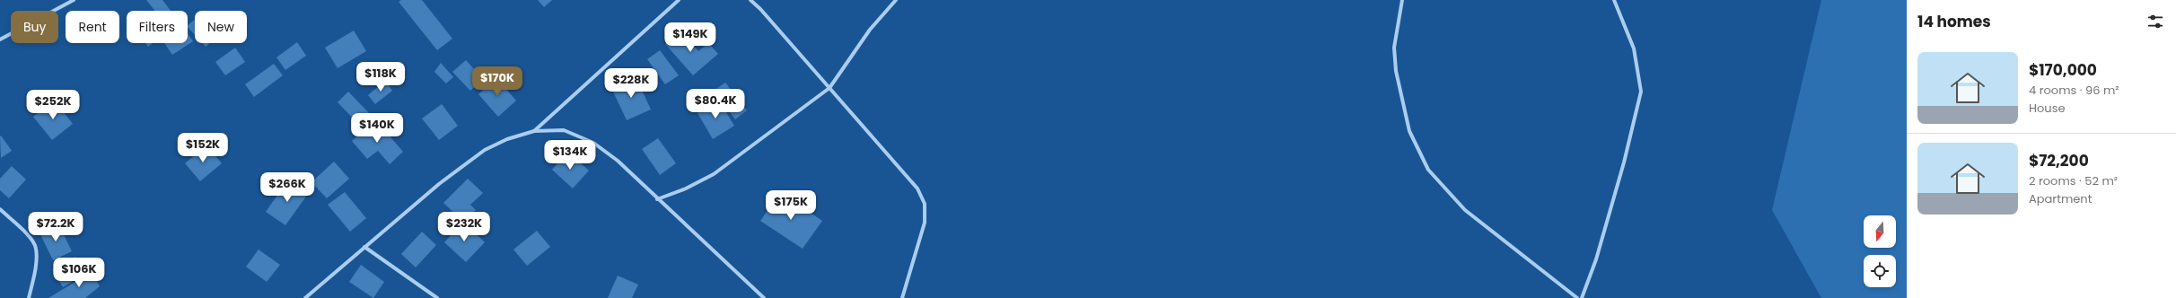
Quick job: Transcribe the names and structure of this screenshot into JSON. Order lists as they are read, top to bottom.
{
  "north": "bottom",
  "page": {
    "heading": "14 homes",
    "chip": [
      "Buy",
      "Rent",
      "Filters",
      "New"
    ],
    "price": [
      "$149K",
      "$118K",
      "$170K",
      "$228K",
      "$80.4K",
      "$252K",
      "$140K",
      "$152K",
      "$134K",
      "$266K",
      "$175K",
      "$72.2K",
      "$232K",
      "$106K"
    ],
    "list": [
      {
        "name": "$170,000",
        "note": "4 rooms · 96 m² · House"
      },
      {
        "name": "$72,200",
        "note": "2 rooms · 52 m² · Apartment"
      }
    ]
  }
}
